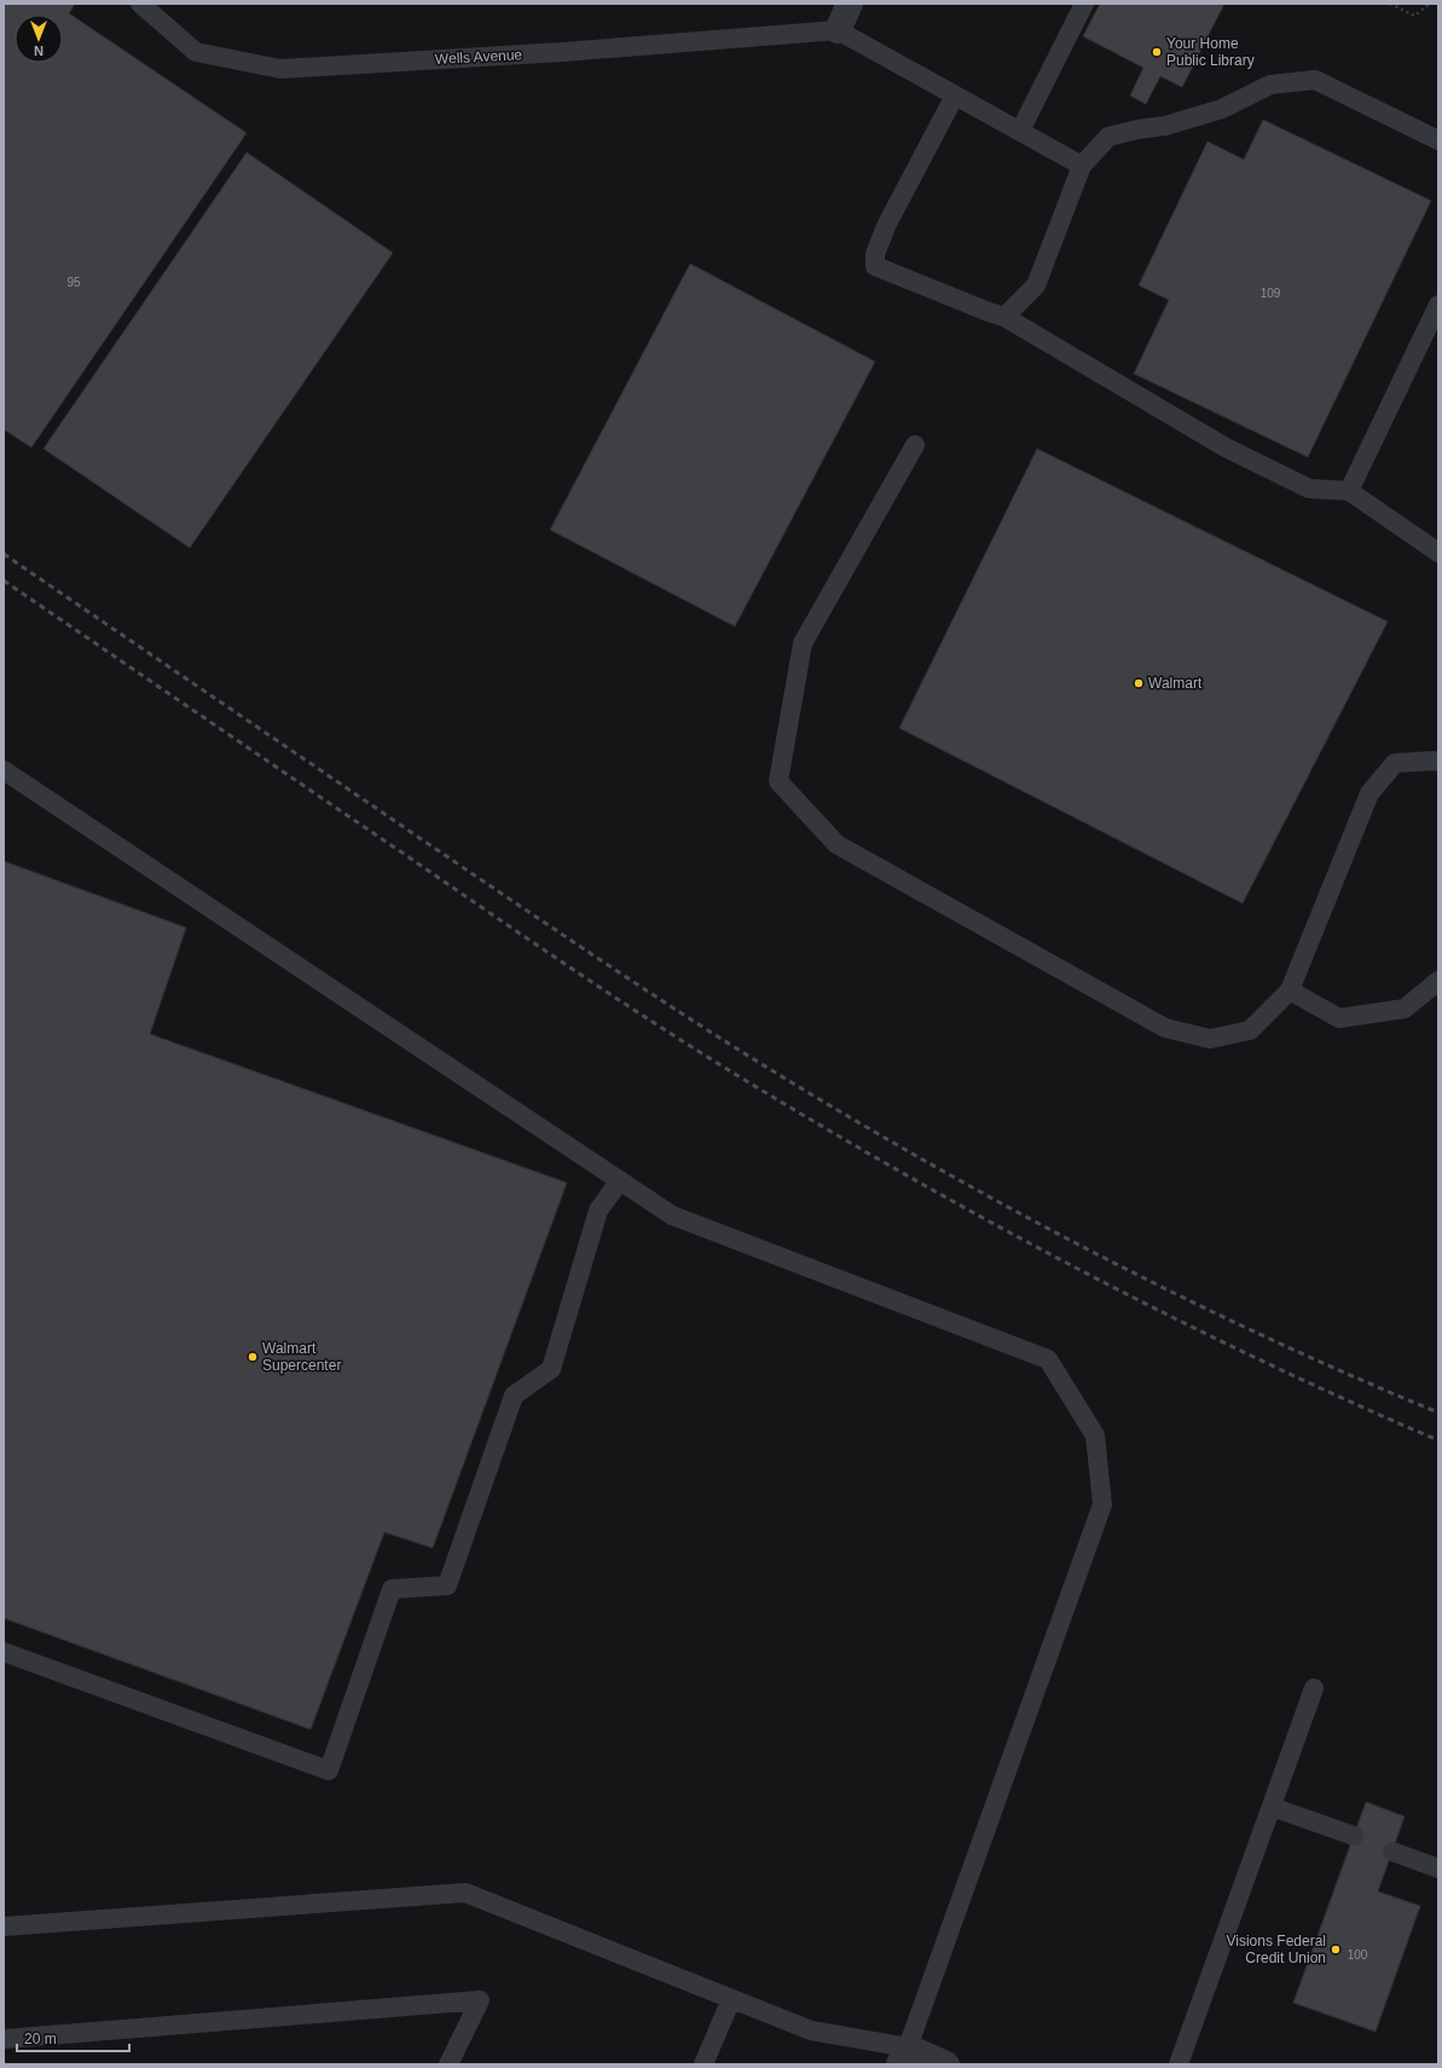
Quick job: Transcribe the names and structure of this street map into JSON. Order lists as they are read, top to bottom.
{
  "streets": {
    "lane": ["Wells Avenue"]
  },
  "places": [
    "Your Home Public Library",
    "Walmart",
    "Walmart Supercenter",
    "Visions Federal Credit Union"
  ],
  "house_numbers": ["95", "109", "100"],
  "scale_bar": "20 m",
  "north": "bottom"
}
